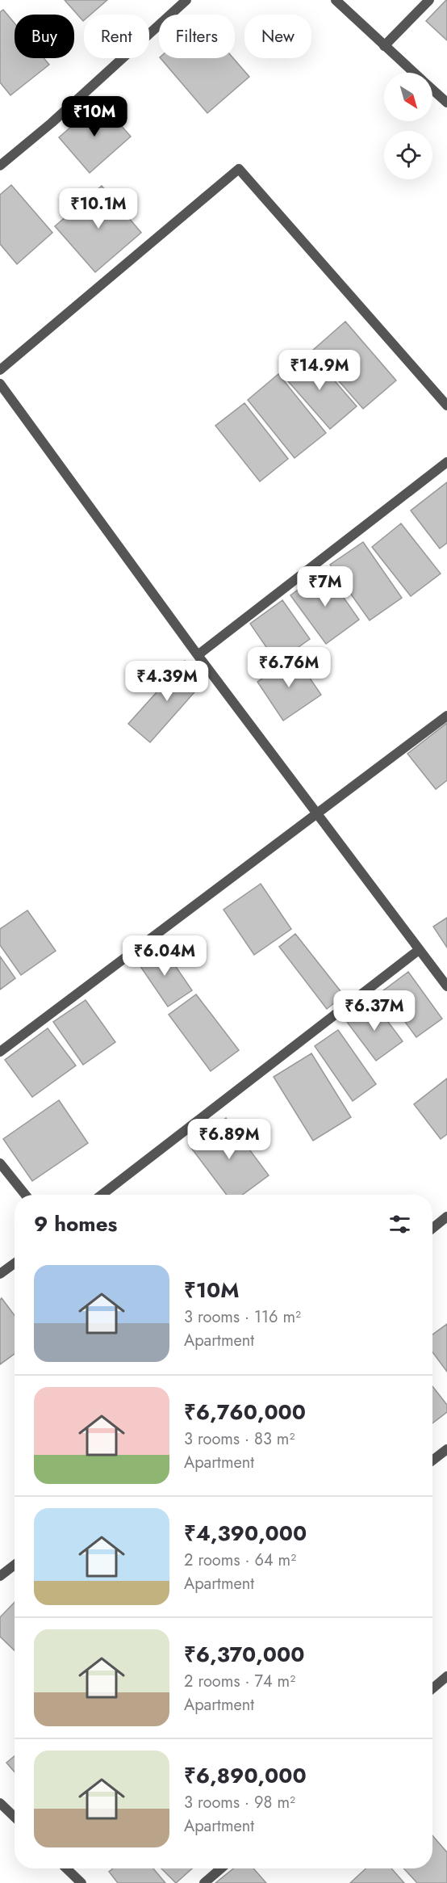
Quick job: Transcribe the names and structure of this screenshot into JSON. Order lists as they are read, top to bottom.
{
  "north": "bottom right",
  "page": {
    "chip": [
      "Buy",
      "Rent",
      "Filters",
      "New"
    ],
    "price": [
      "₹10M",
      "₹10.1M",
      "₹14.9M",
      "₹7M",
      "₹6.76M",
      "₹4.39M",
      "₹6.04M",
      "₹6.37M",
      "₹6.89M"
    ],
    "heading": "9 homes",
    "list": [
      {
        "name": "₹10M",
        "note": "3 rooms · 116 m² · Apartment"
      },
      {
        "name": "₹6,760,000",
        "note": "3 rooms · 83 m² · Apartment"
      },
      {
        "name": "₹4,390,000",
        "note": "2 rooms · 64 m² · Apartment"
      },
      {
        "name": "₹6,370,000",
        "note": "2 rooms · 74 m² · Apartment"
      },
      {
        "name": "₹6,890,000",
        "note": "3 rooms · 98 m² · Apartment"
      }
    ]
  }
}
